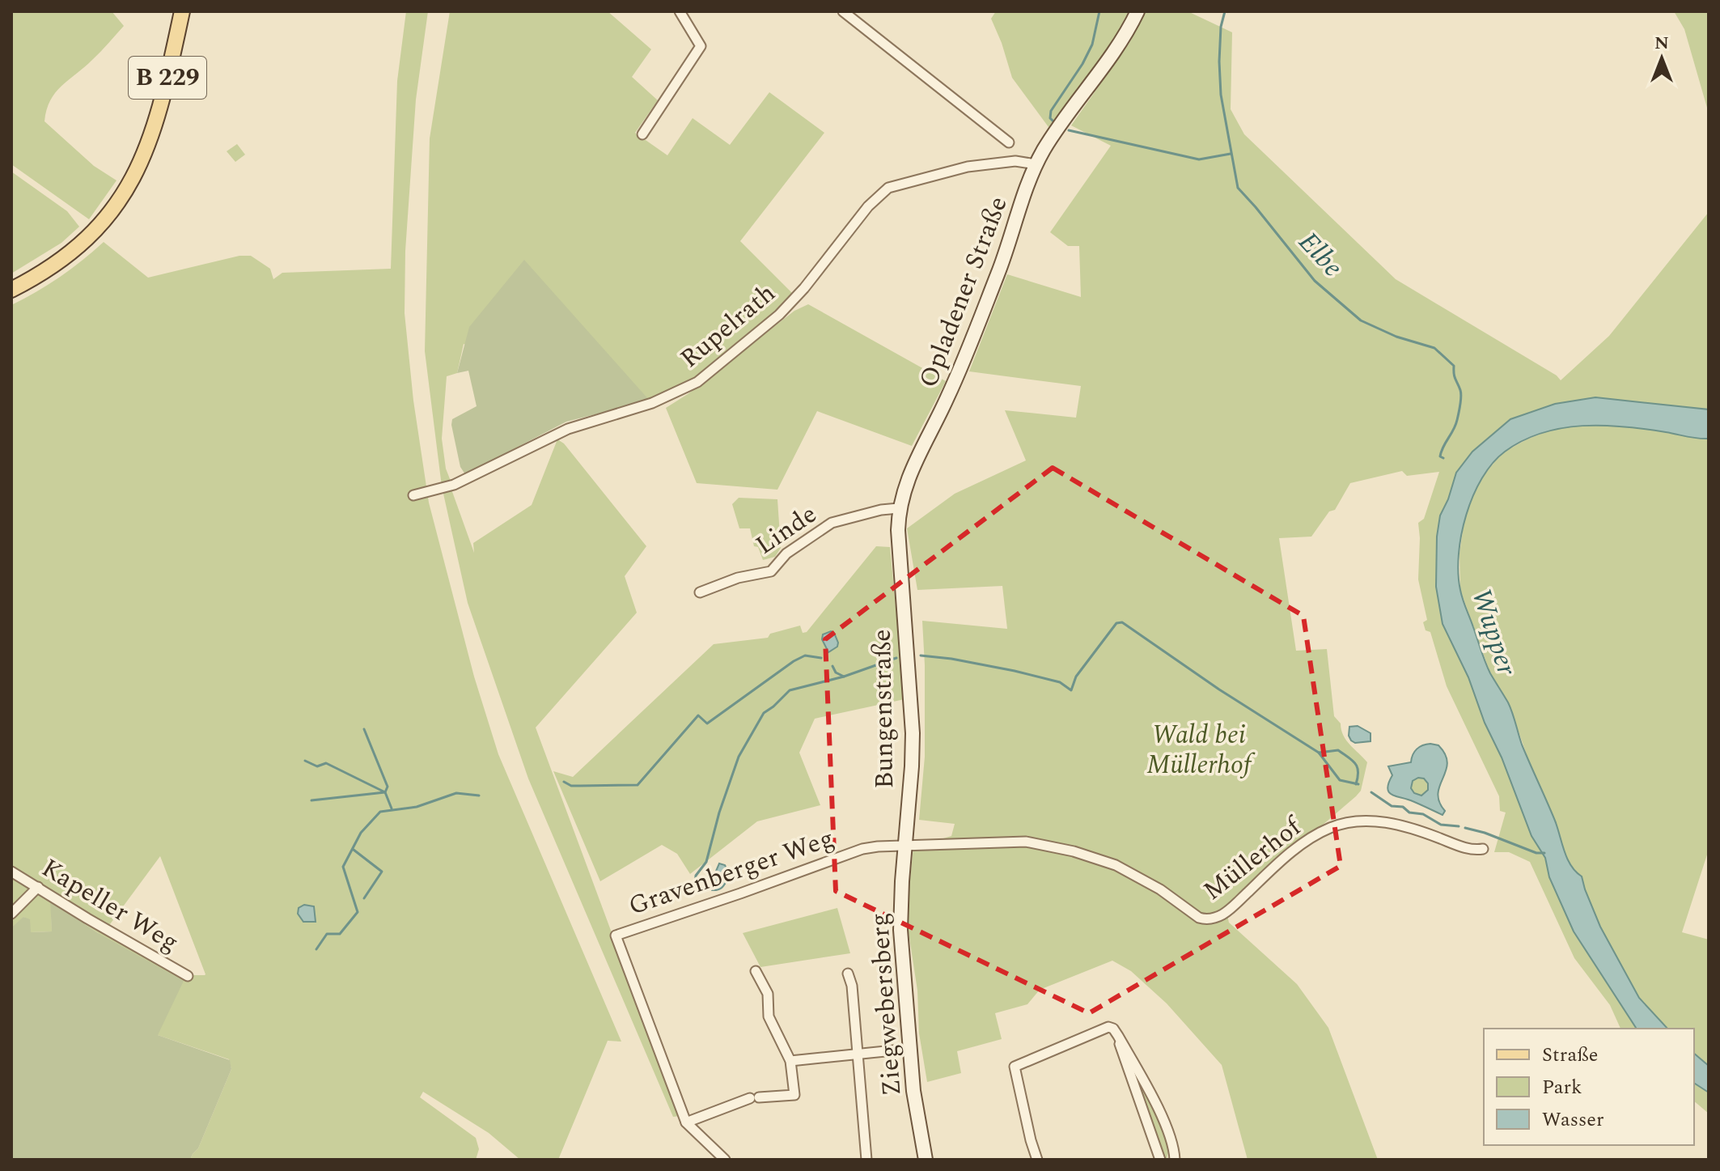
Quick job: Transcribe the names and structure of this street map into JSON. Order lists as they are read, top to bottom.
{
  "streets": {
    "main road": [
      "B 229",
      "Opladener Straße",
      "Bungenstraße",
      "Ziegwebersberg"
    ],
    "street": [
      "Rupelrath",
      "Linde",
      "Müllerhof",
      "Gravenberger Weg",
      "Kapeller Weg"
    ]
  },
  "crossings": [
    ["Opladener Straße", "Rupelrath"],
    ["Opladener Straße", "Linde"],
    ["Opladener Straße", "Bungenstraße"],
    ["Bungenstraße", "Müllerhof"],
    ["Bungenstraße", "Gravenberger Weg"],
    ["Bungenstraße", "Ziegwebersberg"],
    ["Müllerhof", "Gravenberger Weg"],
    ["Müllerhof", "Ziegwebersberg"],
    ["Gravenberger Weg", "Ziegwebersberg"]
  ],
  "water": ["Elbe", "Wupper"],
  "parks": ["Wald bei Müllerhof"],
  "legend": ["Straße", "Park", "Wasser"],
  "north": "top"
}
